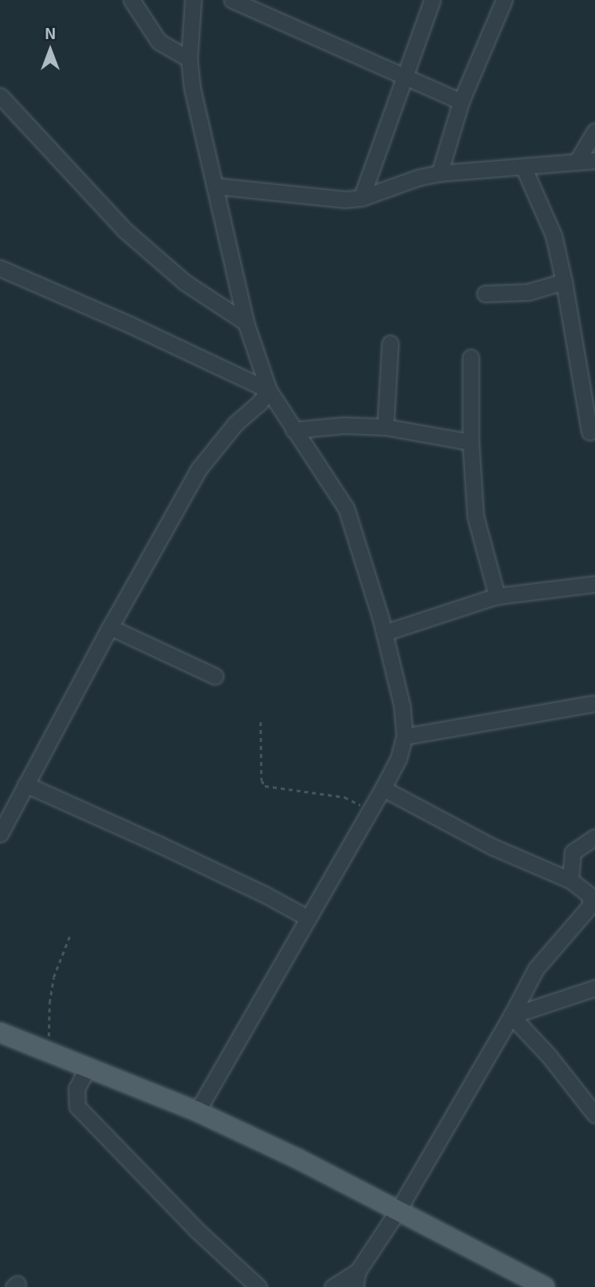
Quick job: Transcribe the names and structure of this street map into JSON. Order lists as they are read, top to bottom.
{
  "north": "top"
}
